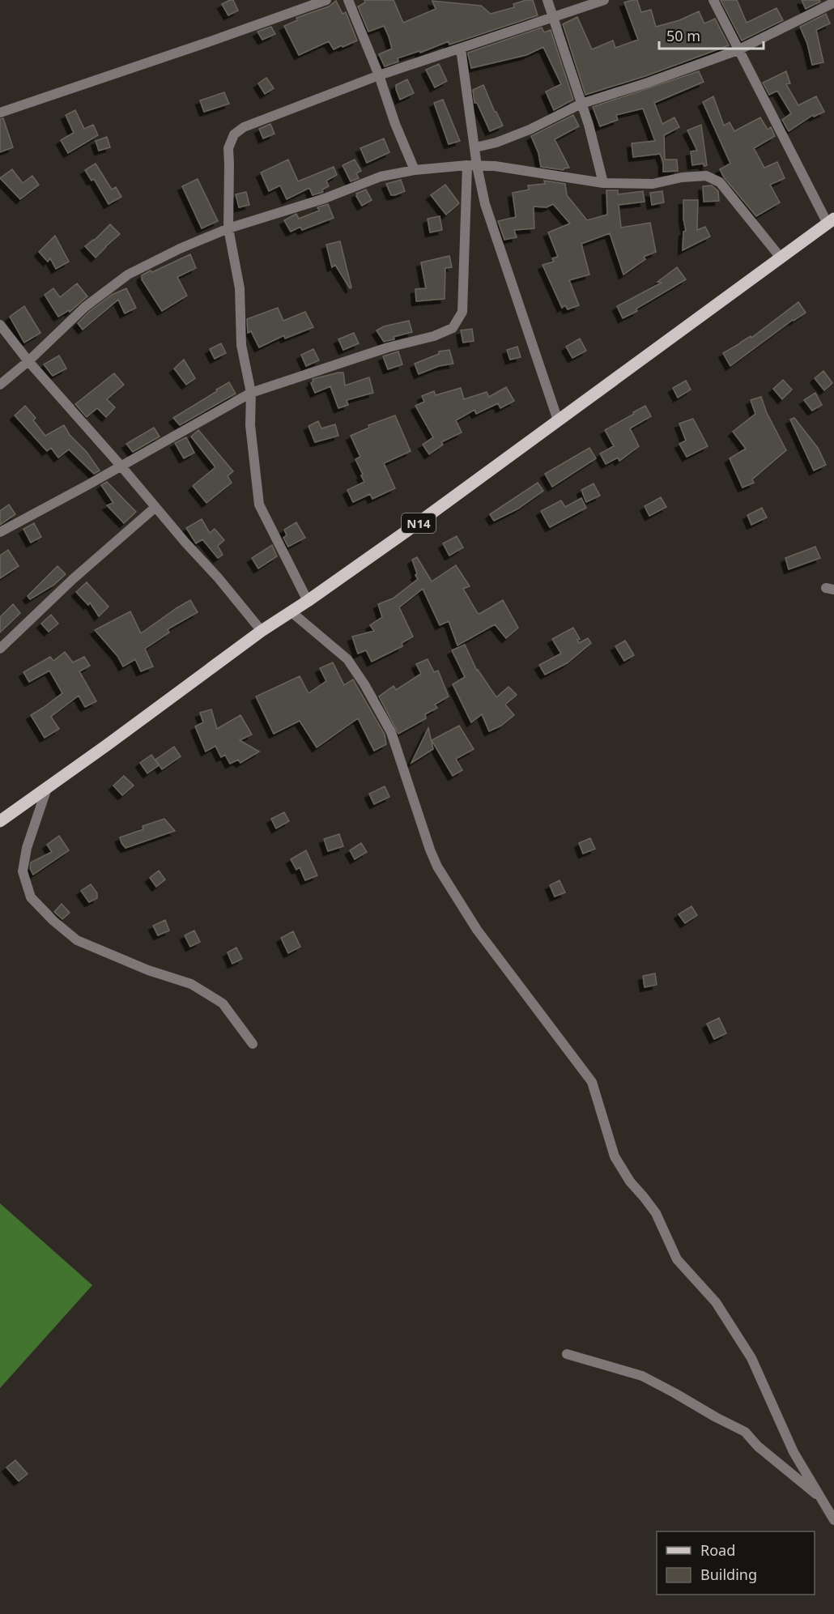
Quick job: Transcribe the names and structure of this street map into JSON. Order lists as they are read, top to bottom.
{
  "streets": {
    "main road": ["N14"]
  },
  "legend": ["Road", "Building"],
  "scale_bar": "50 m"
}
